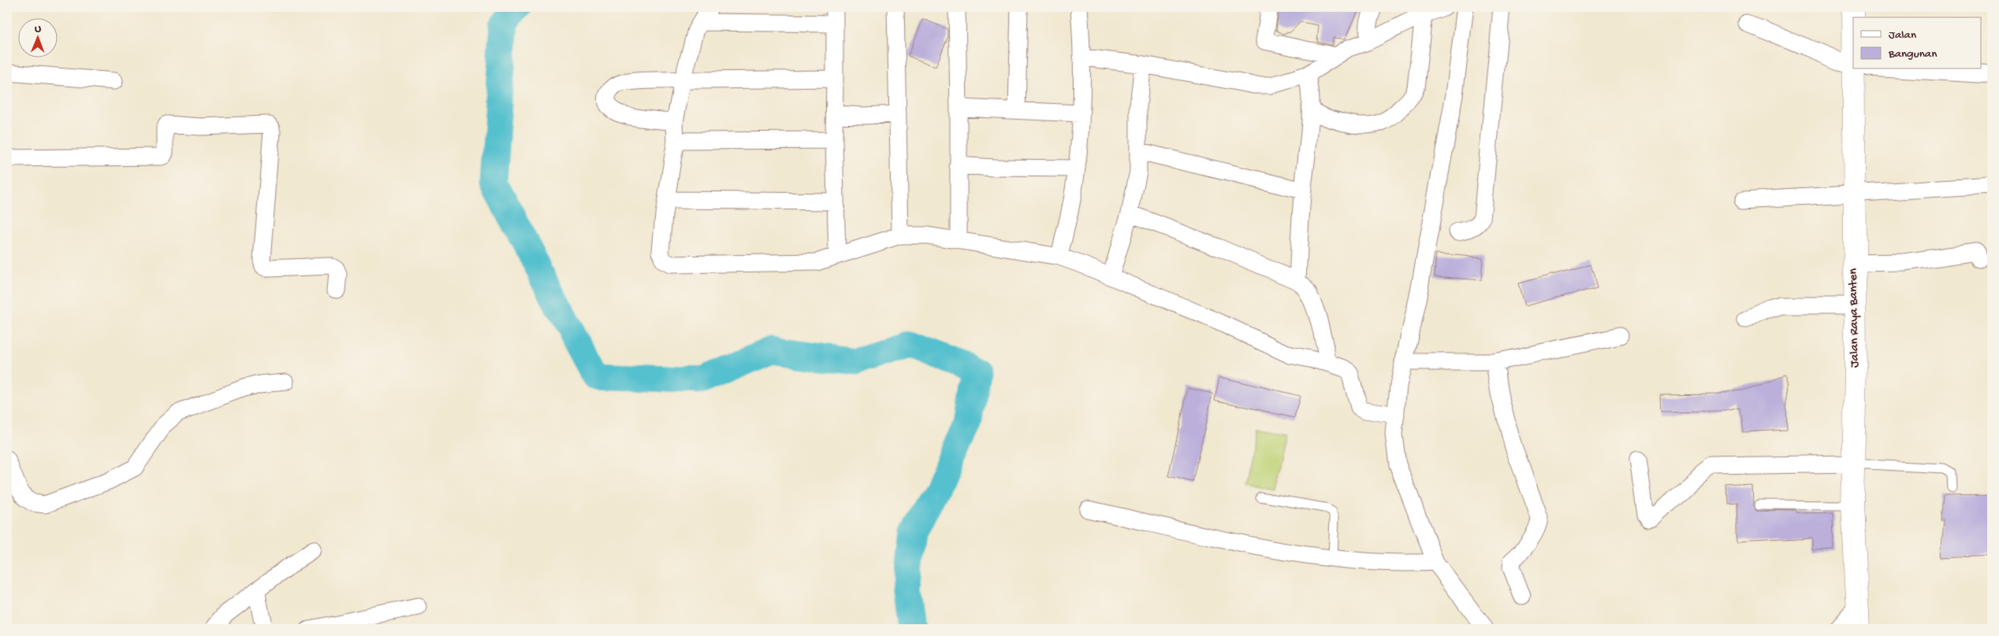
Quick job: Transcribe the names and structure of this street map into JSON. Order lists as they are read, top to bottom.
{
  "streets": {
    "main road": ["Jalan Raya Banten"]
  },
  "legend": ["Jalan", "Bangunan"],
  "north": "top"
}
